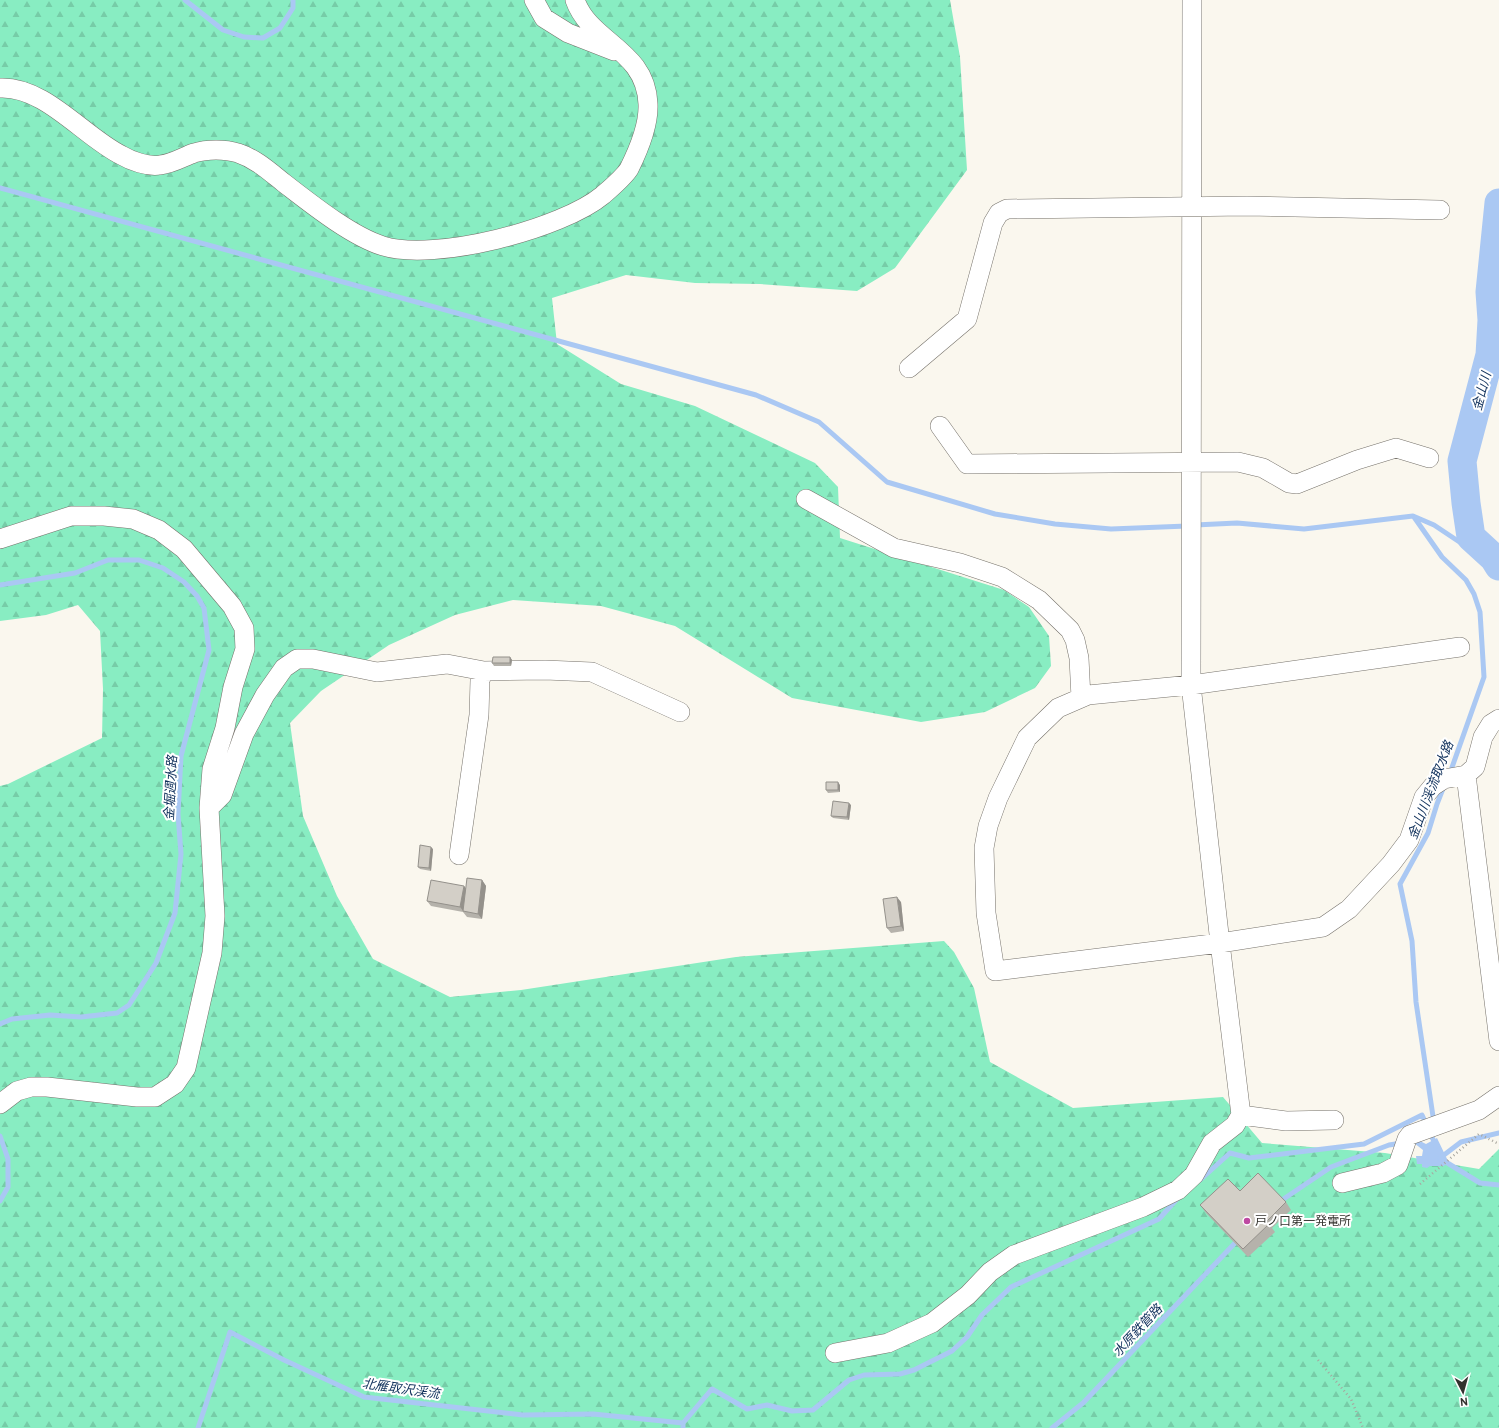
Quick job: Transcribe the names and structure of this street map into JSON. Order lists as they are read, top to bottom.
{
  "water": [
    "金山川",
    "金堀週水路",
    "金山川渓流取水路",
    "水原鉄管路",
    "北雁取沢渓流"
  ],
  "places": ["戸ノ口第一発電所"],
  "north": "bottom"
}
